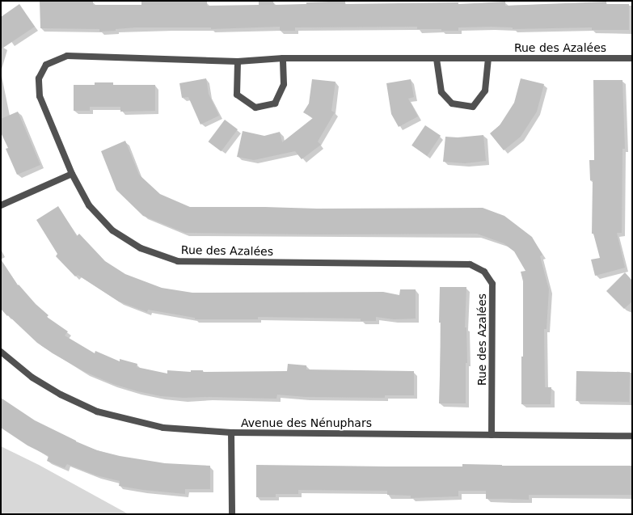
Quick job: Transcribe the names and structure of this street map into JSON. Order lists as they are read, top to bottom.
{
  "streets": {
    "street": ["Rue des Azalées", "Avenue des Nénuphars"]
  },
  "crossings": [
    ["Rue des Azalées", "Avenue des Nénuphars"]
  ]
}
